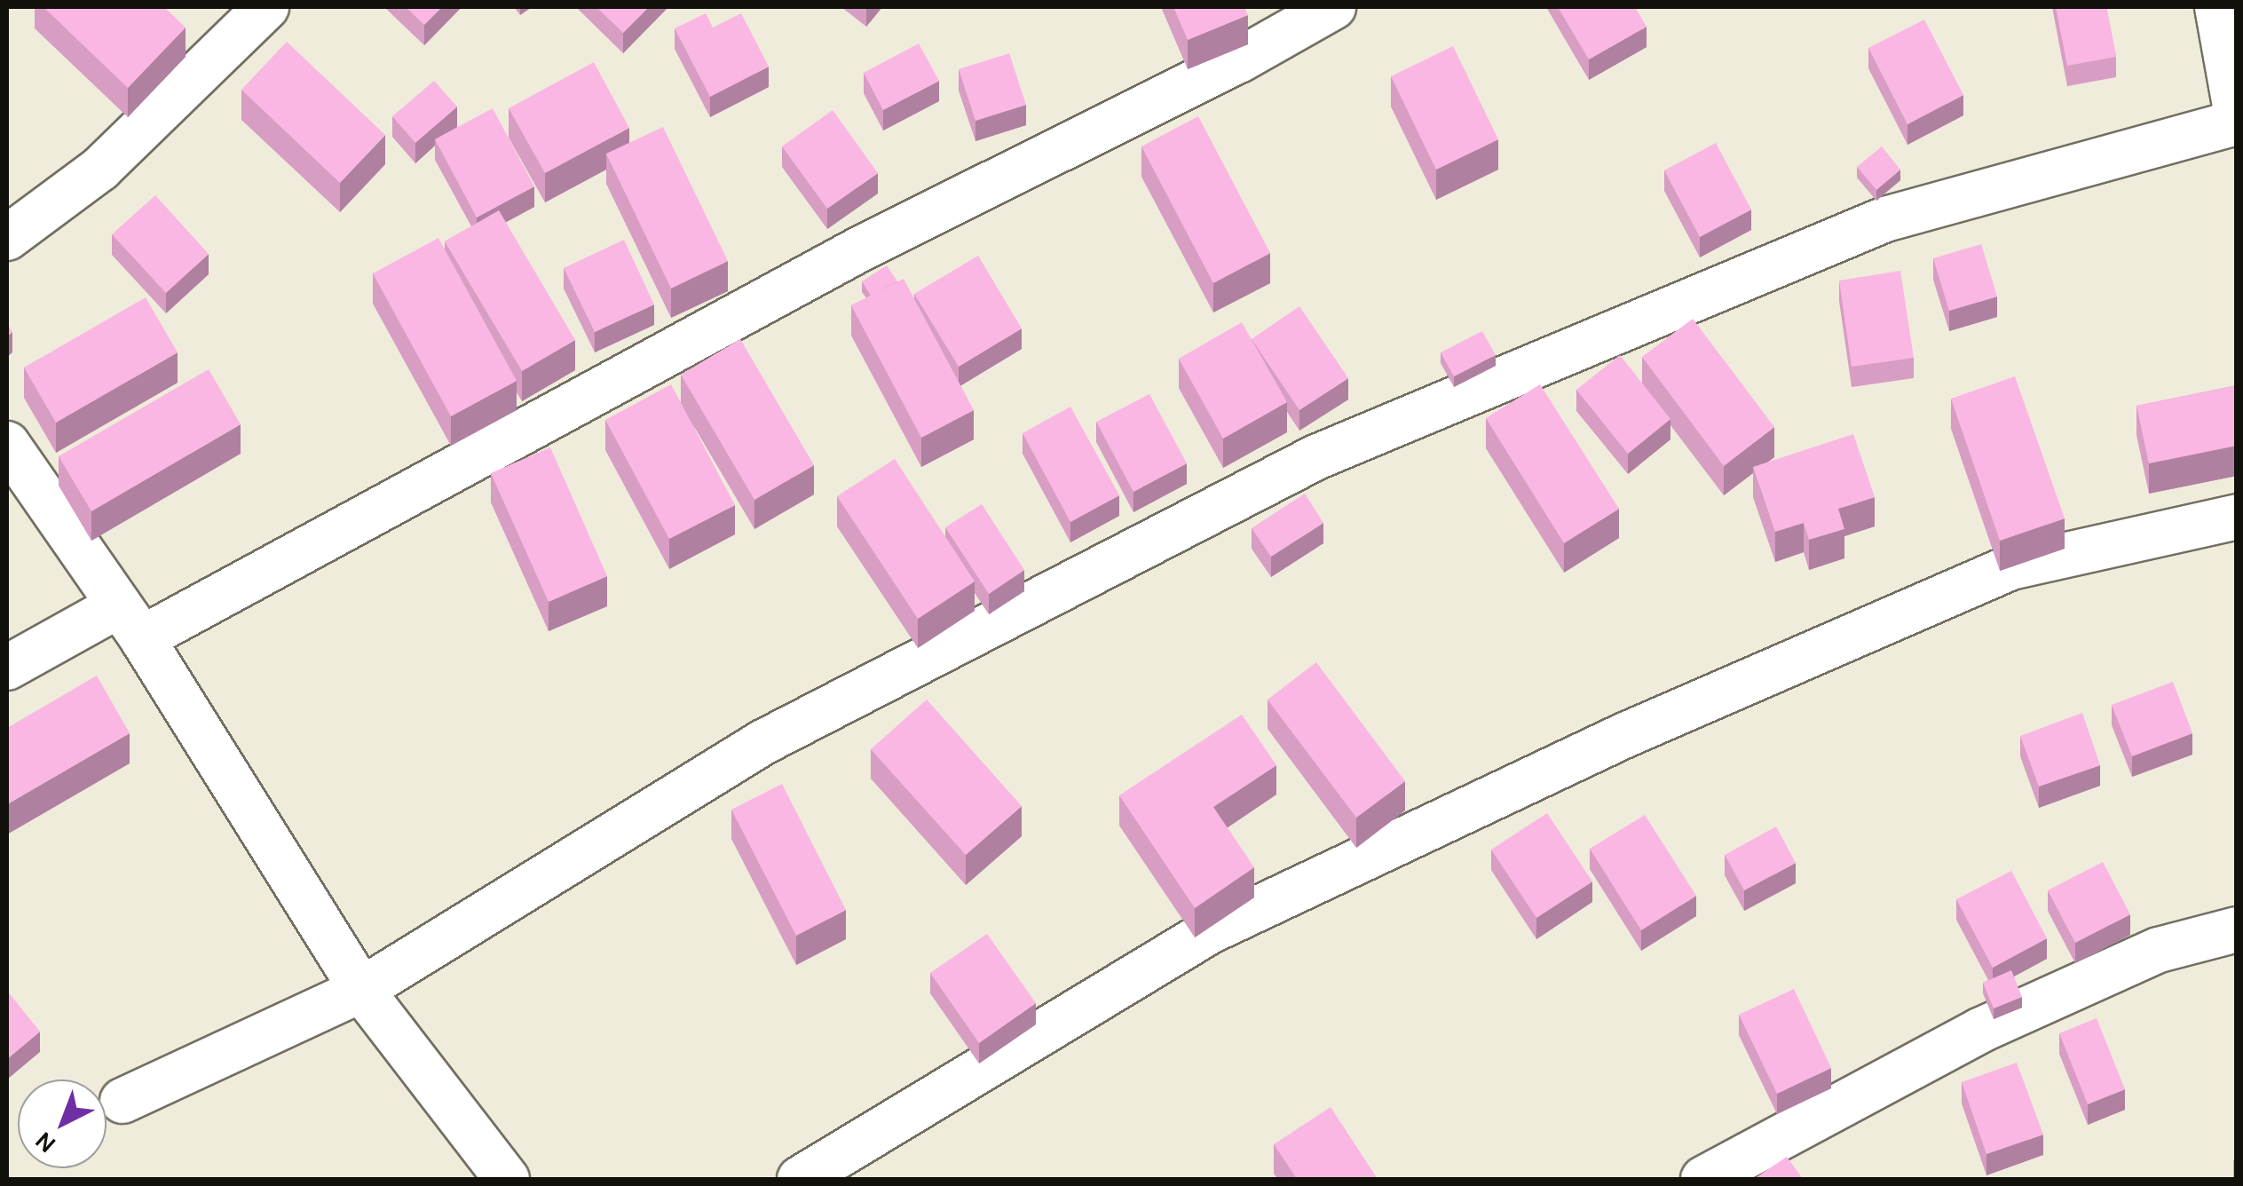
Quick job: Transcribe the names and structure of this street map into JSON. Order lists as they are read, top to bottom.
{
  "north": "bottom left"
}
